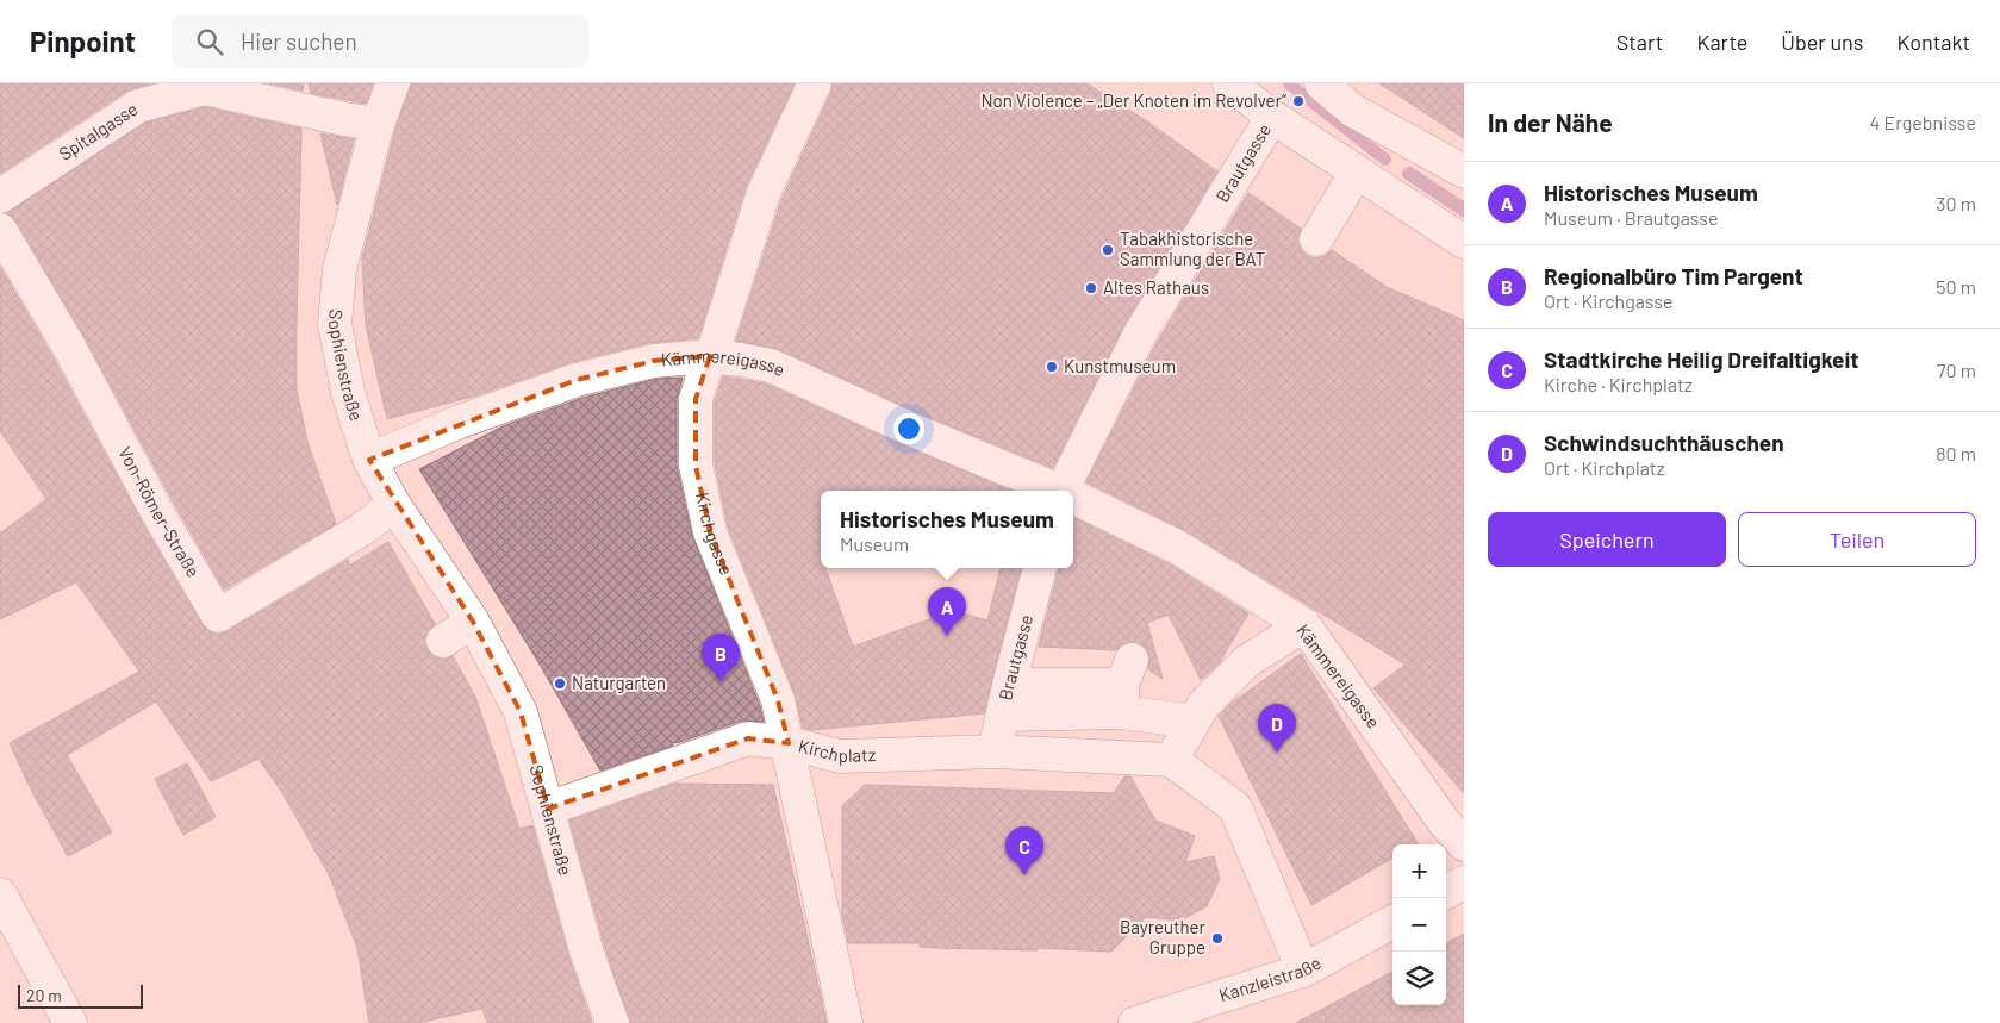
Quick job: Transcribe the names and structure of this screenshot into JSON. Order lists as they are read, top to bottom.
{
  "streets": {
    "street": [
      "Spitalgasse",
      "Brautgasse",
      "Sophienstraße",
      "Kämmereigasse",
      "Von-Römer-Straße",
      "Kirchgasse",
      "Kirchplatz",
      "Kanzleistraße"
    ]
  },
  "crossings": [
    ["Spitalgasse", "Sophienstraße"],
    ["Brautgasse", "Kirchplatz"],
    ["Sophienstraße", "Kämmereigasse"],
    ["Sophienstraße", "Von-Römer-Straße"],
    ["Kämmereigasse", "Kirchgasse"],
    ["Kirchgasse", "Kirchplatz"]
  ],
  "places": [
    "Non Violence – „Der Knoten im Revolver“",
    "Tabakhistorische Sammlung der BAT",
    "Altes Rathaus",
    "Kunstmuseum",
    "Naturgarten",
    "Bayreuther Gruppe"
  ],
  "scale_bar": "20 m",
  "page": {
    "header": "Pinpoint",
    "search": "Hier suchen",
    "nav": [
      "Start",
      "Karte",
      "Über uns",
      "Kontakt"
    ],
    "heading": ["In der Nähe", "4 Ergebnisse"],
    "list": [
      {
        "mark": "A",
        "name": "Historisches Museum",
        "note": "Museum · Brautgasse",
        "value": "30 m"
      },
      {
        "mark": "B",
        "name": "Regionalbüro Tim Pargent",
        "note": "Ort · Kirchgasse",
        "value": "50 m"
      },
      {
        "mark": "C",
        "name": "Stadtkirche Heilig Dreifaltigkeit",
        "note": "Kirche · Kirchplatz",
        "value": "70 m"
      },
      {
        "mark": "D",
        "name": "Schwindsuchthäuschen",
        "note": "Ort · Kirchplatz",
        "value": "80 m"
      }
    ],
    "popup": ["Historisches Museum", "Museum"],
    "buttons": ["Speichern", "Teilen"],
    "pins": [
      "A",
      "B",
      "D",
      "C"
    ],
    "map_buttons": ["+", "−"],
    "scale": "20 m"
  }
}
